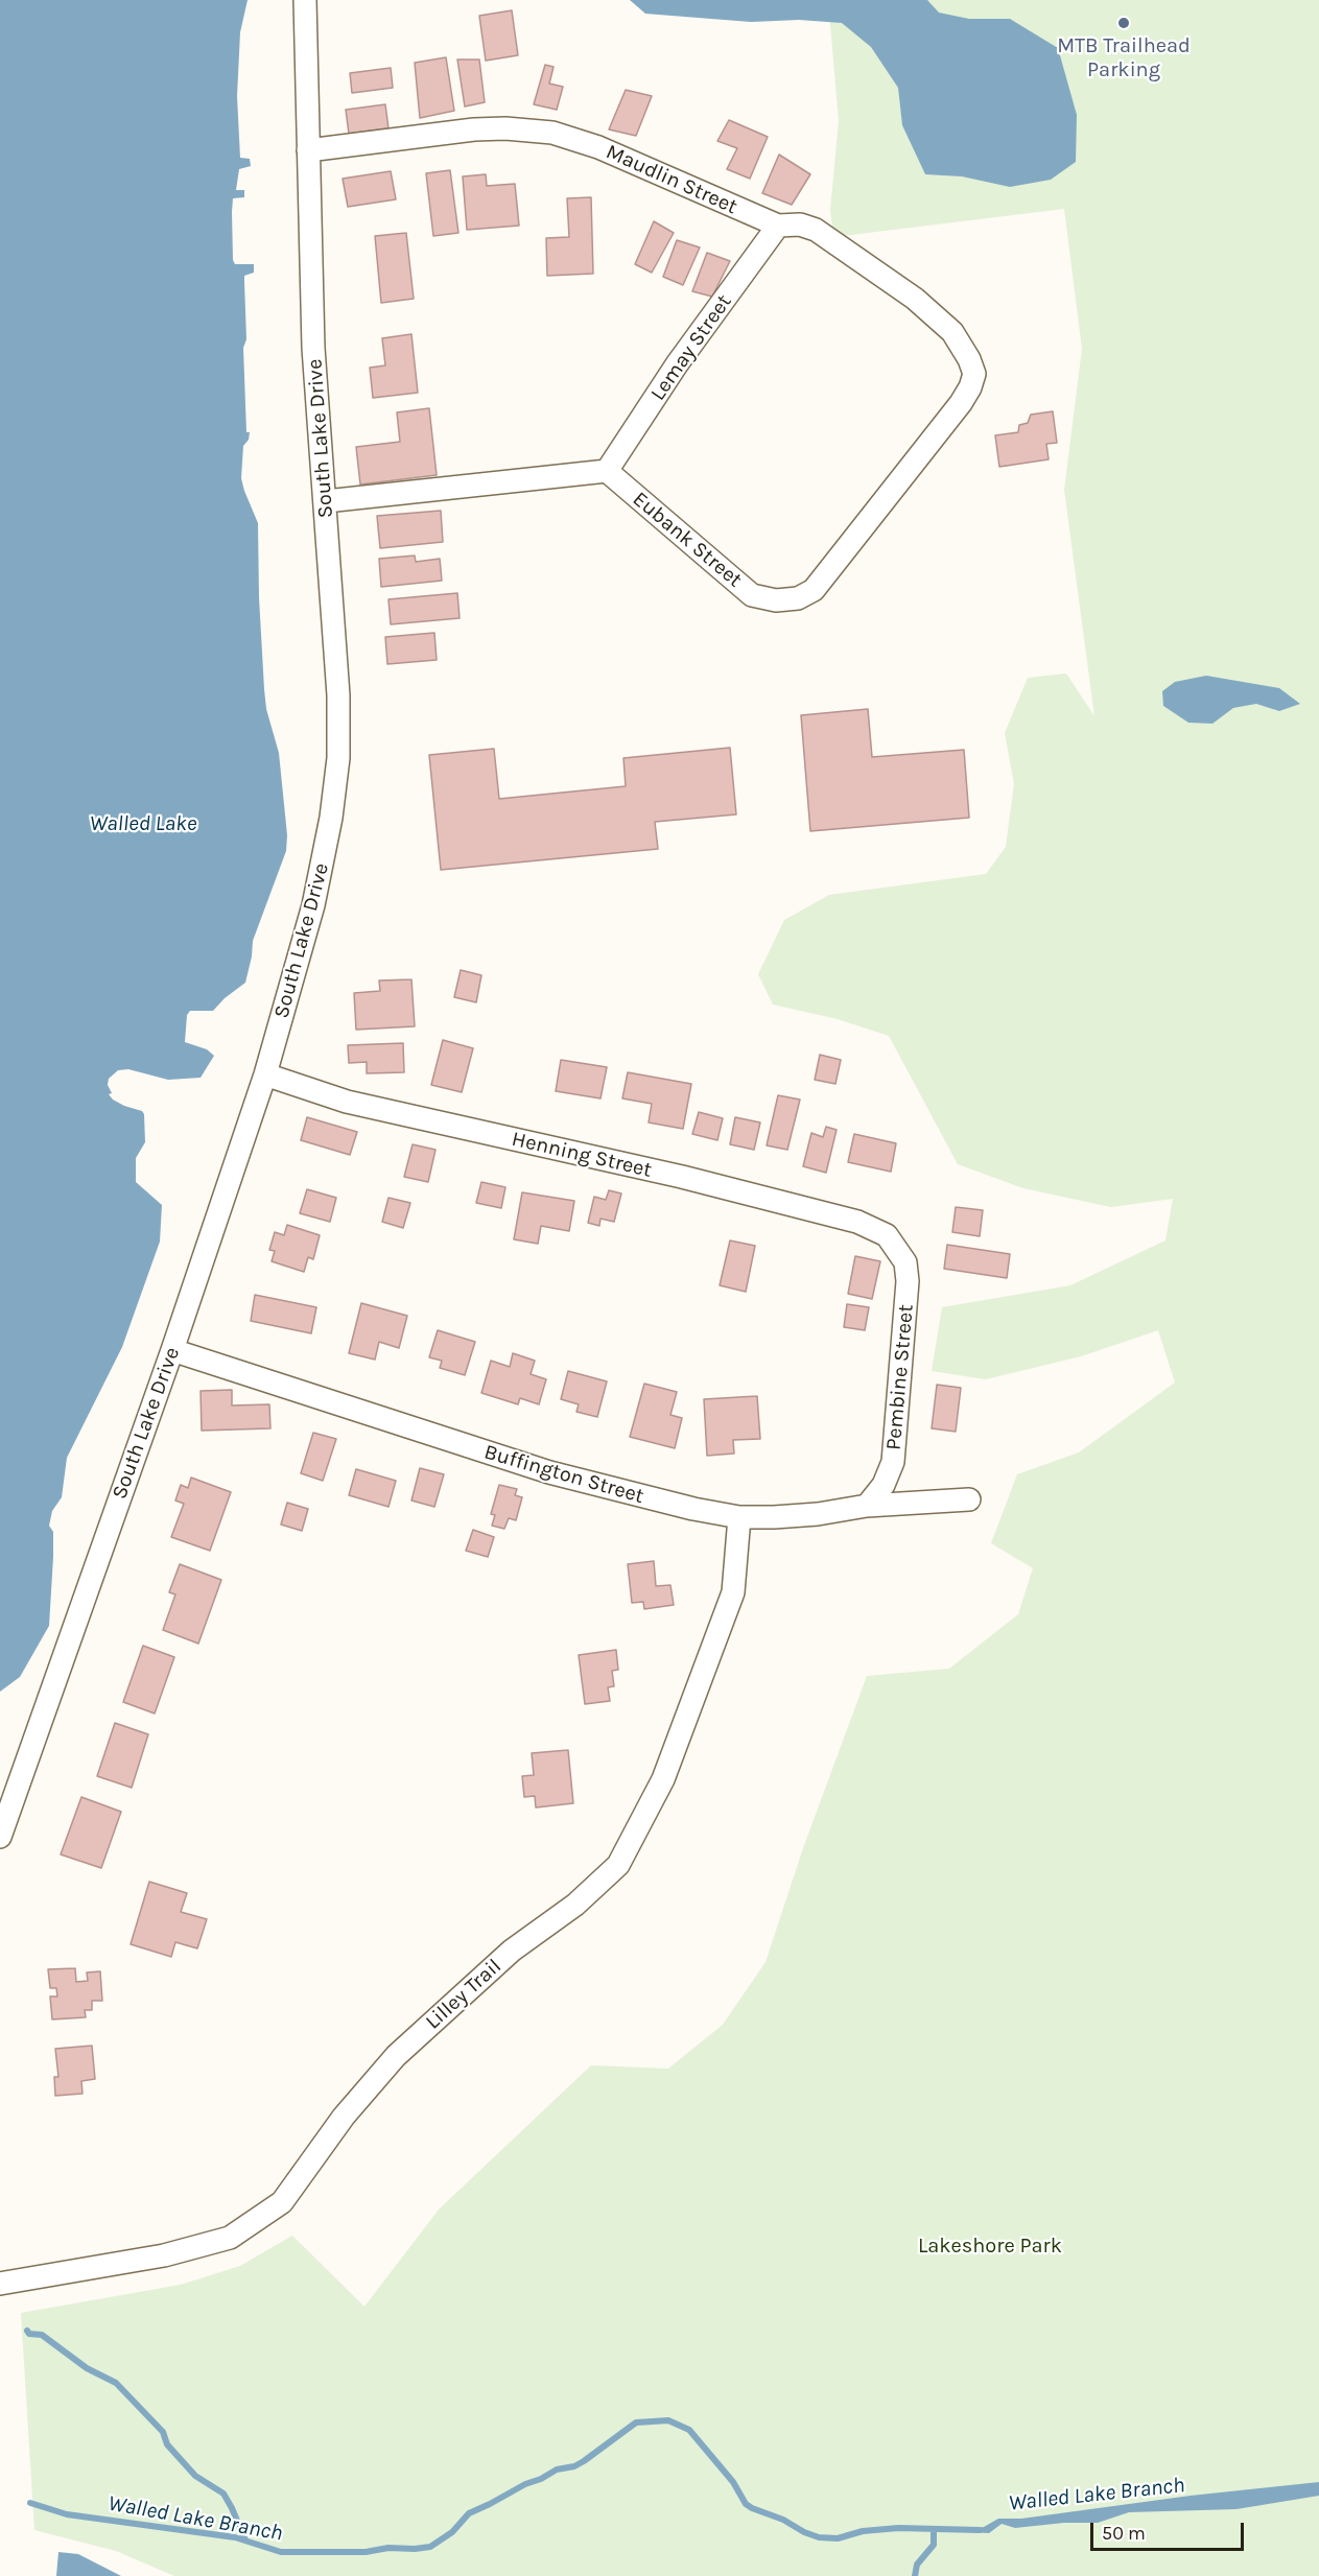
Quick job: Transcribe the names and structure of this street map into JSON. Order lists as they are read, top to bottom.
{
  "streets": {
    "street": [
      "Maudlin Street",
      "Lemay Street",
      "South Lake Drive",
      "Eubank Street",
      "Henning Street",
      "Pembine Street",
      "Buffington Street",
      "Lilley Trail"
    ]
  },
  "crossings": [
    ["Maudlin Street", "Lemay Street"],
    ["Maudlin Street", "South Lake Drive"],
    ["Maudlin Street", "Eubank Street"],
    ["Lemay Street", "Eubank Street"],
    ["South Lake Drive", "Henning Street"],
    ["South Lake Drive", "Buffington Street"],
    ["Henning Street", "Pembine Street"],
    ["Pembine Street", "Buffington Street"],
    ["Buffington Street", "Lilley Trail"]
  ],
  "water": ["Walled Lake", "Walled Lake Branch"],
  "parks": ["Lakeshore Park"],
  "places": ["MTB Trailhead Parking"],
  "scale_bar": "50 m"
}
